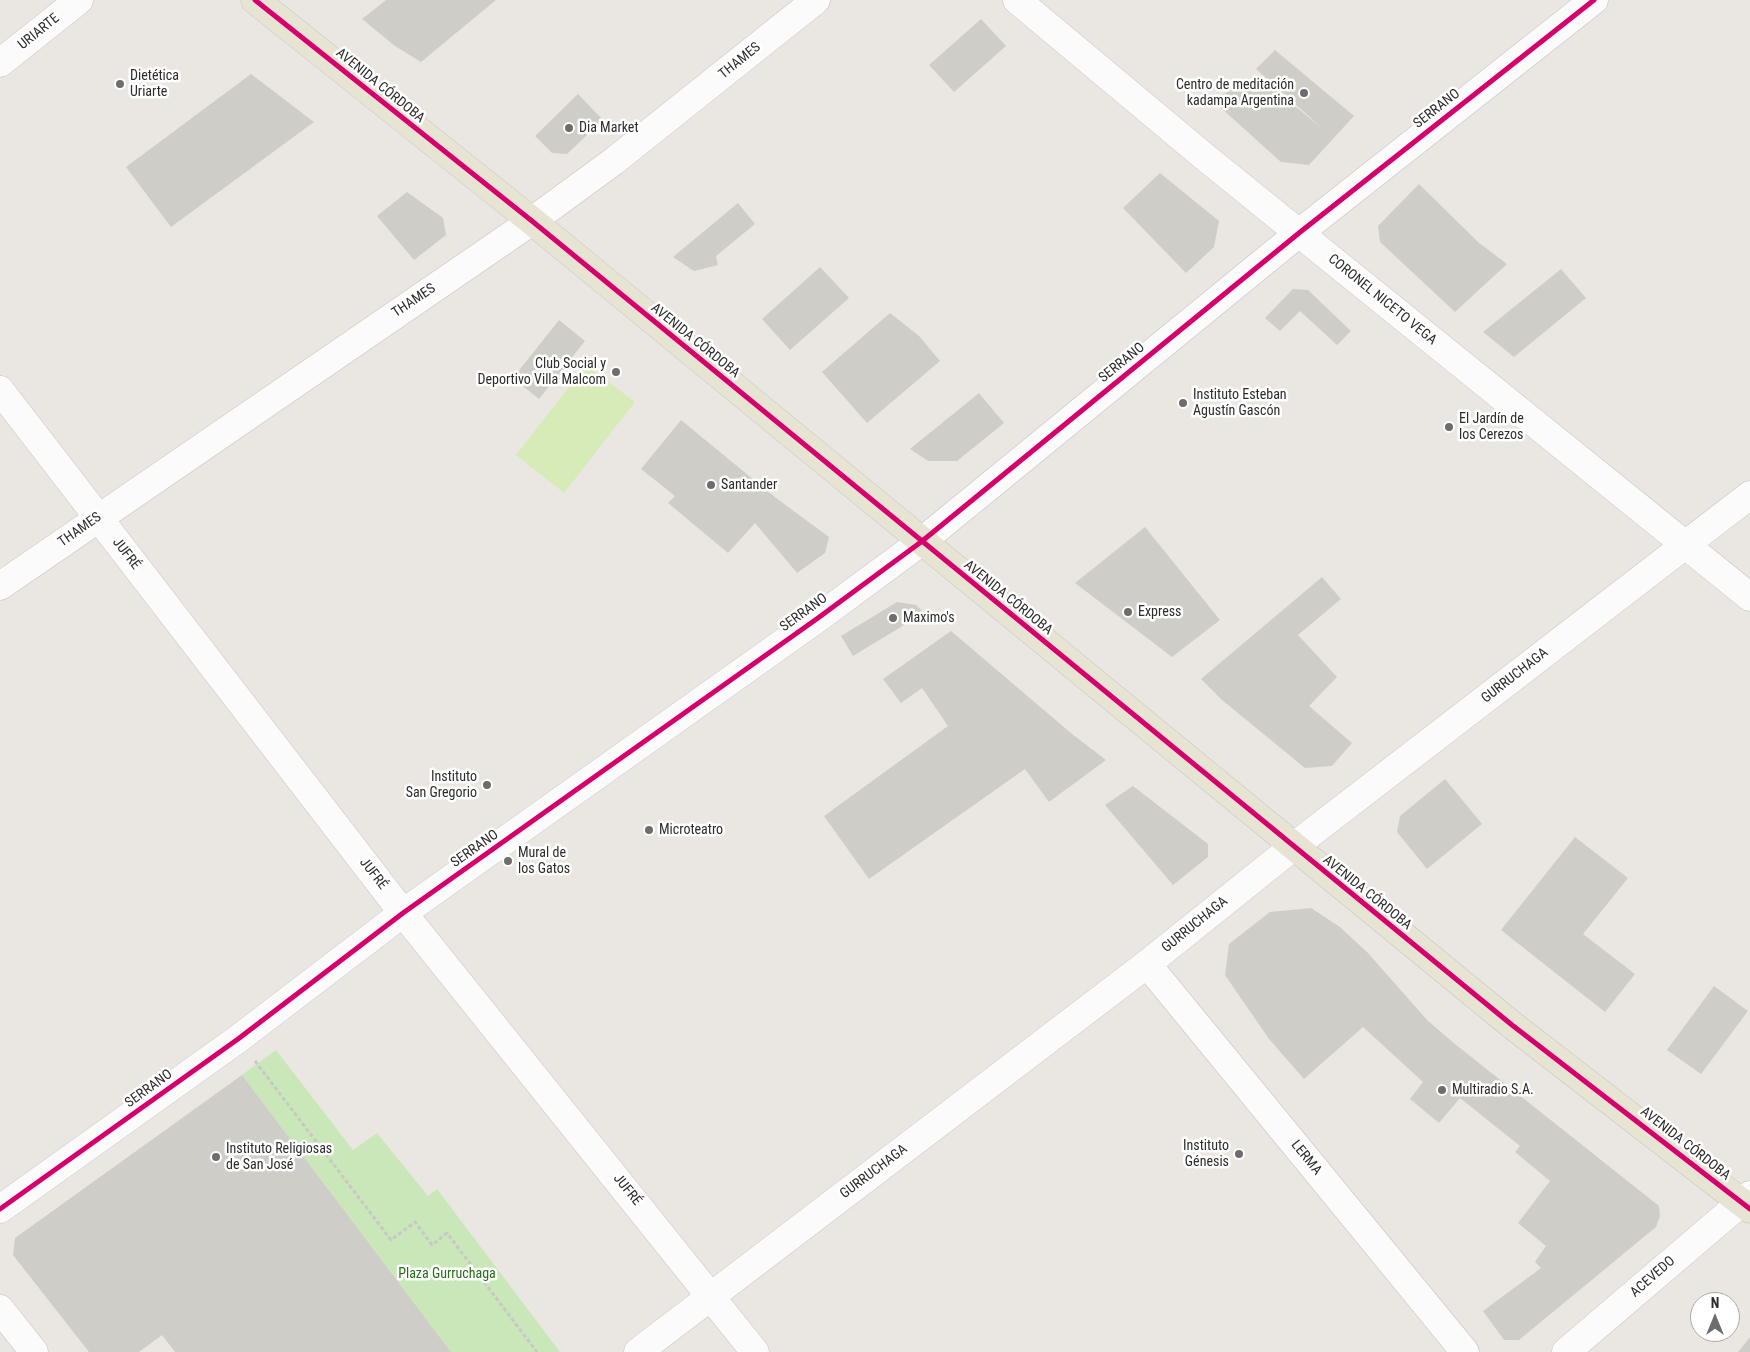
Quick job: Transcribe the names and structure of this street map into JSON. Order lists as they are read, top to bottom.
{
  "streets": {
    "main road": ["AVENIDA CÓRDOBA"],
    "street": [
      "URIARTE",
      "THAMES",
      "SERRANO",
      "CORONEL NICETO VEGA",
      "JUFRÉ",
      "GURRUCHAGA",
      "LERMA",
      "ACEVEDO"
    ]
  },
  "crossings": [
    ["THAMES", "AVENIDA CÓRDOBA"],
    ["THAMES", "JUFRÉ"],
    ["AVENIDA CÓRDOBA", "SERRANO"],
    ["AVENIDA CÓRDOBA", "GURRUCHAGA"],
    ["AVENIDA CÓRDOBA", "ACEVEDO"],
    ["SERRANO", "CORONEL NICETO VEGA"],
    ["SERRANO", "JUFRÉ"],
    ["CORONEL NICETO VEGA", "GURRUCHAGA"],
    ["JUFRÉ", "GURRUCHAGA"],
    ["GURRUCHAGA", "LERMA"]
  ],
  "parks": ["Plaza Gurruchaga"],
  "places": [
    "Dietética Uriarte",
    "Centro de meditación kadampa Argentina",
    "Dia Market",
    "Club Social y Deportivo Villa Malcom",
    "Instituto Esteban Agustín Gascón",
    "El Jardín de los Cerezos",
    "Santander",
    "Express",
    "Maximo's",
    "Instituto San Gregorio",
    "Microteatro",
    "Mural de los Gatos",
    "Multiradio S.A.",
    "Instituto Génesis",
    "Instituto Religiosas de San José"
  ],
  "north": "top"
}
